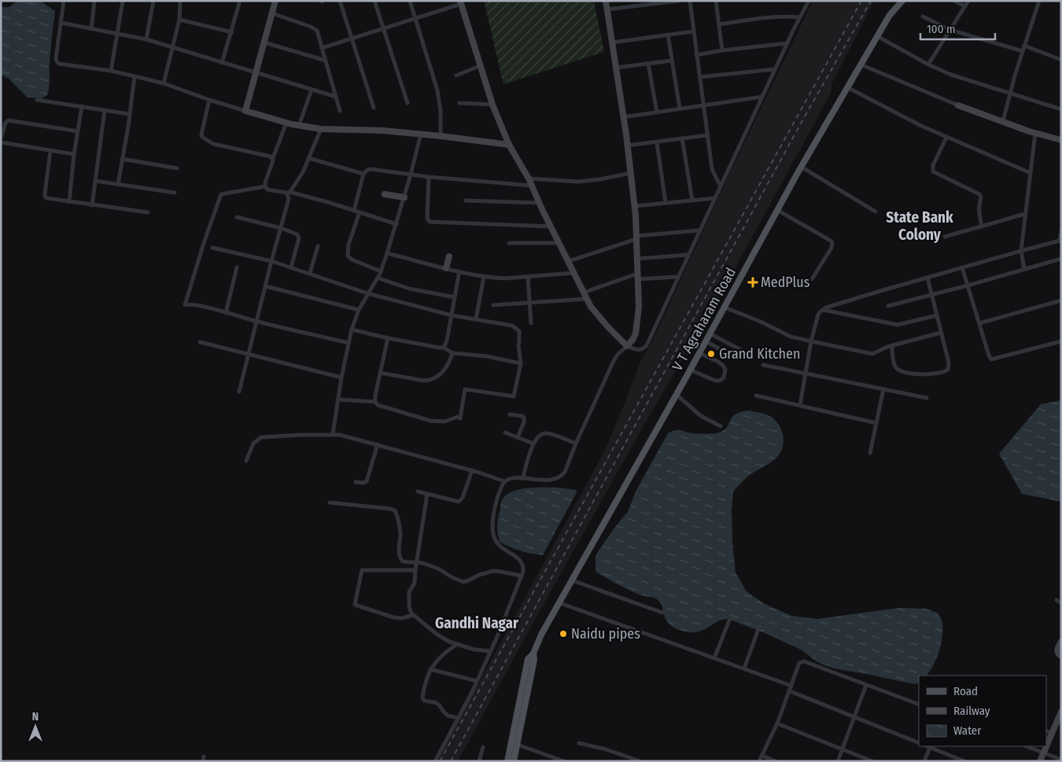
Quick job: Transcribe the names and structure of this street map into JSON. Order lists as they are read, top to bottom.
{
  "streets": {
    "main road": ["V T Agraharam Road"]
  },
  "districts": ["State Bank Colony", "Gandhi Nagar"],
  "places": {
    "health": ["MedPlus"],
    "other": ["Grand Kitchen", "Naidu pipes"]
  },
  "legend": ["Road", "Railway", "Water"],
  "scale_bar": "100 m",
  "north": "top"
}
